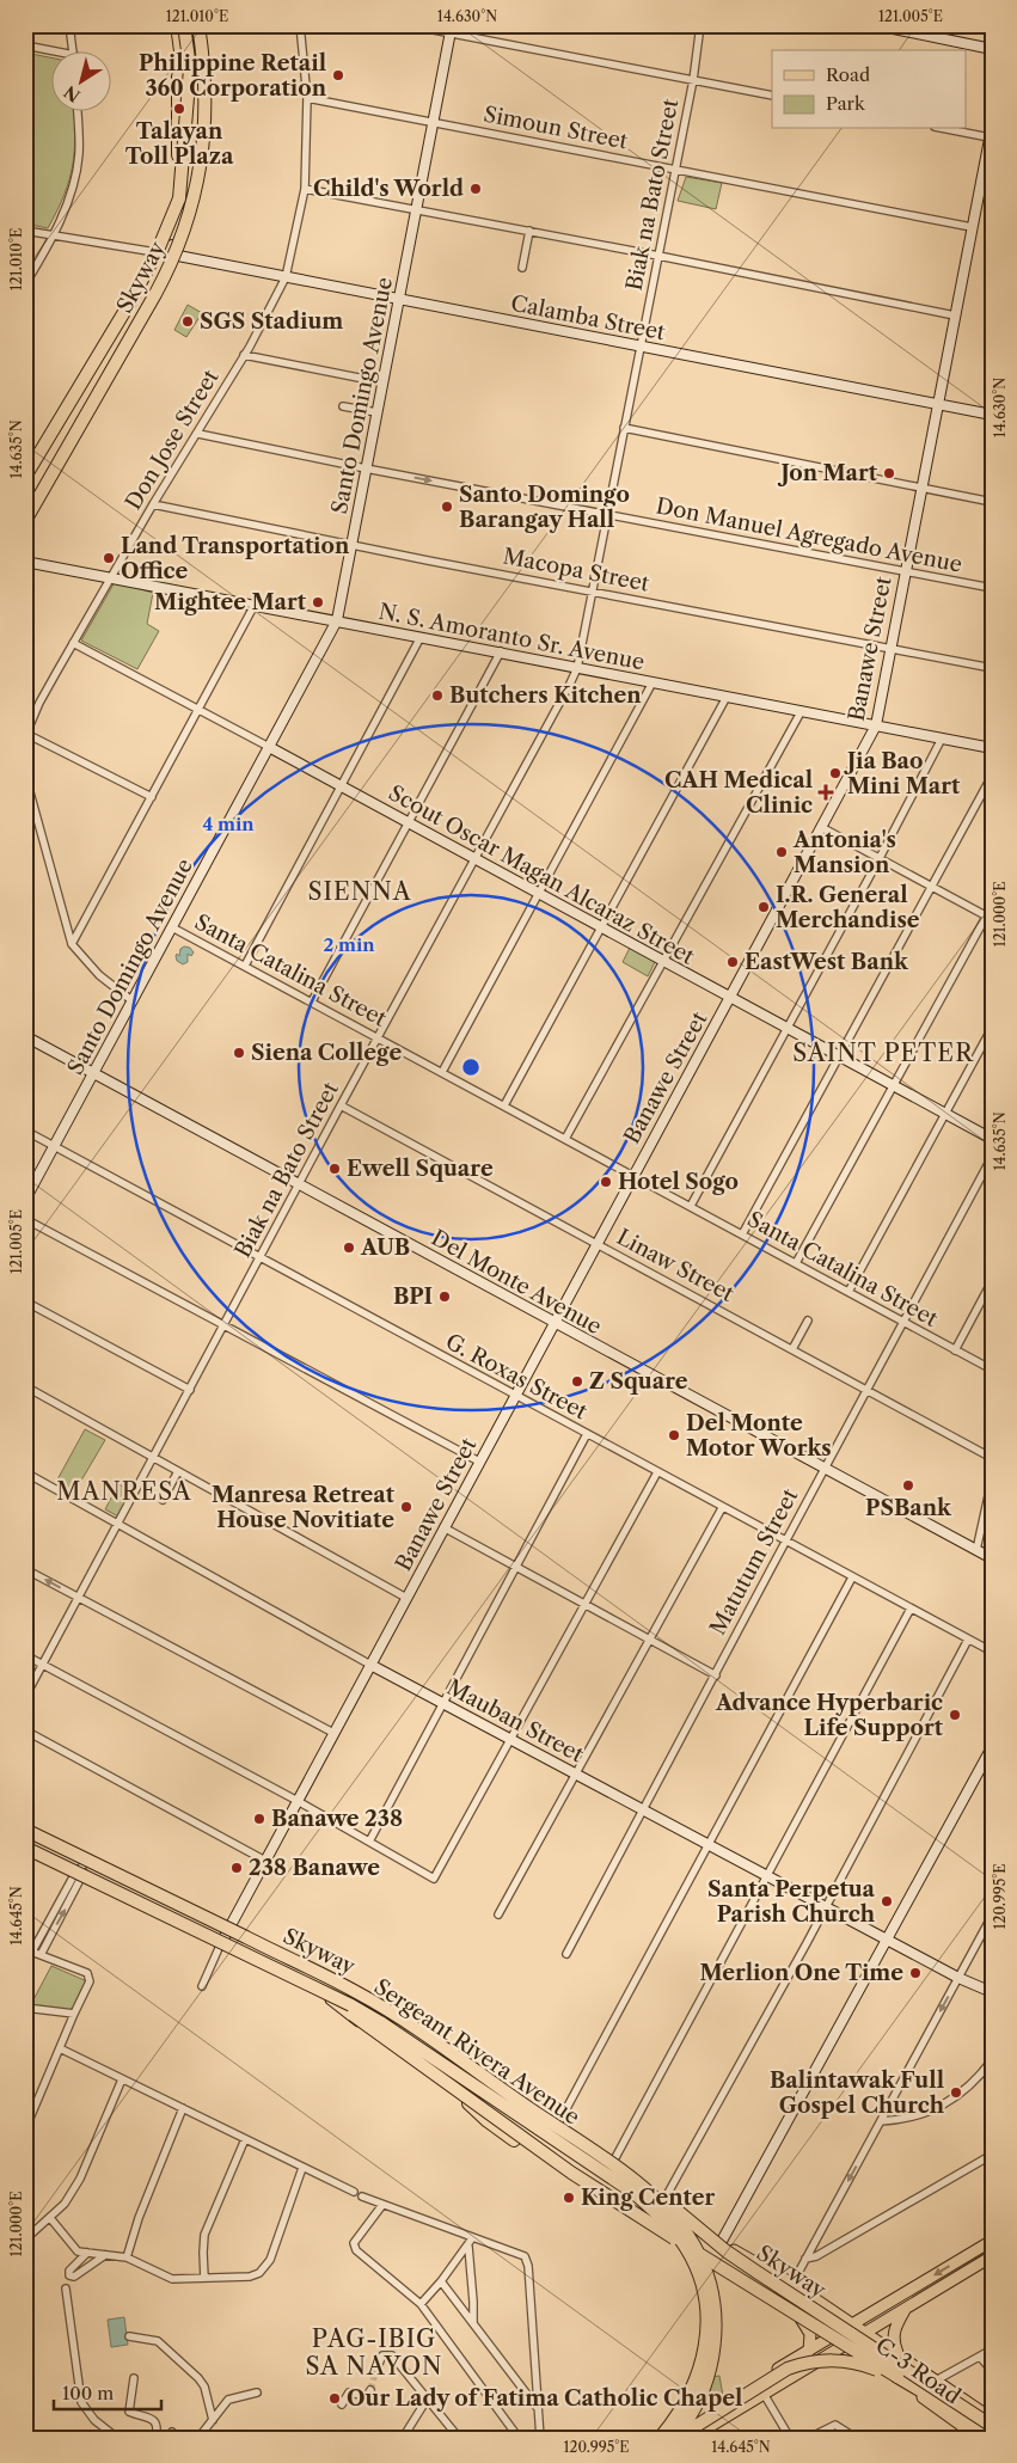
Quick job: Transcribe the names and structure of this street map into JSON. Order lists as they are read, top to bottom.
{
  "streets": {
    "highway": ["Skyway"],
    "main road": [
      "Calamba Street",
      "Santo Domingo Avenue",
      "N. S. Amoranto Sr. Avenue",
      "Banawe Street",
      "Scout Oscar Magan Alcaraz Street",
      "Del Monte Avenue",
      "Mauban Street",
      "Sergeant Rivera Avenue",
      "C-3 Road"
    ],
    "street": [
      "Simoun Street",
      "Biak na Bato Street",
      "Don Jose Street",
      "Don Manuel Agregado Avenue",
      "Macopa Street",
      "Santa Catalina Street",
      "Linaw Street",
      "G. Roxas Street",
      "Matutum Street"
    ]
  },
  "crossings": [
    ["Simoun Street", "Biak na Bato Street"],
    ["Simoun Street", "Santo Domingo Avenue"],
    ["Simoun Street", "Don Jose Street"],
    ["Simoun Street", "Banawe Street"],
    ["Biak na Bato Street", "Calamba Street"],
    ["Biak na Bato Street", "Don Manuel Agregado Avenue"],
    ["Biak na Bato Street", "Macopa Street"],
    ["Biak na Bato Street", "N. S. Amoranto Sr. Avenue"],
    ["Biak na Bato Street", "Scout Oscar Magan Alcaraz Street"],
    ["Biak na Bato Street", "Santa Catalina Street"],
    ["Biak na Bato Street", "Linaw Street"],
    ["Biak na Bato Street", "Del Monte Avenue"],
    ["Biak na Bato Street", "G. Roxas Street"],
    ["Biak na Bato Street", "Mauban Street"],
    ["Skyway", "Sergeant Rivera Avenue"],
    ["Calamba Street", "Santo Domingo Avenue"],
    ["Calamba Street", "Don Jose Street"],
    ["Calamba Street", "Banawe Street"],
    ["Santo Domingo Avenue", "Don Jose Street"],
    ["Santo Domingo Avenue", "Don Manuel Agregado Avenue"],
    ["Santo Domingo Avenue", "Macopa Street"],
    ["Santo Domingo Avenue", "N. S. Amoranto Sr. Avenue"],
    ["Santo Domingo Avenue", "Scout Oscar Magan Alcaraz Street"],
    ["Santo Domingo Avenue", "Santa Catalina Street"],
    ["Santo Domingo Avenue", "Del Monte Avenue"],
    ["Santo Domingo Avenue", "G. Roxas Street"],
    ["Don Jose Street", "Don Manuel Agregado Avenue"],
    ["Don Jose Street", "Macopa Street"],
    ["Don Jose Street", "N. S. Amoranto Sr. Avenue"],
    ["Don Jose Street", "Scout Oscar Magan Alcaraz Street"],
    ["Don Manuel Agregado Avenue", "Banawe Street"],
    ["Macopa Street", "Banawe Street"],
    ["N. S. Amoranto Sr. Avenue", "Banawe Street"],
    ["Banawe Street", "Scout Oscar Magan Alcaraz Street"],
    ["Banawe Street", "Santa Catalina Street"],
    ["Banawe Street", "Linaw Street"],
    ["Banawe Street", "Del Monte Avenue"],
    ["Banawe Street", "G. Roxas Street"],
    ["Banawe Street", "Mauban Street"],
    ["Banawe Street", "Sergeant Rivera Avenue"],
    ["Santa Catalina Street", "Matutum Street"],
    ["Linaw Street", "Matutum Street"],
    ["Del Monte Avenue", "Matutum Street"],
    ["G. Roxas Street", "Matutum Street"],
    ["Matutum Street", "Mauban Street"],
    ["Sergeant Rivera Avenue", "C-3 Road"]
  ],
  "districts": [
    "SIENNA",
    "SAINT PETER",
    "MANRESA",
    "PAG-IBIG SA NAYON"
  ],
  "places": {
    "other": [
      "Philippine Retail 360 Corporation",
      "Talayan Toll Plaza",
      "Child's World",
      "SGS Stadium",
      "Jon Mart",
      "Santo Domingo Barangay Hall",
      "Land Transportation Office",
      "Mightee Mart",
      "Butchers Kitchen",
      "Jia Bao Mini Mart",
      "Antonia's Mansion",
      "I.R. General Merchandise",
      "EastWest Bank",
      "Siena College",
      "Ewell Square",
      "Hotel Sogo",
      "AUB",
      "BPI",
      "Z Square",
      "Del Monte Motor Works",
      "PSBank",
      "Manresa Retreat House Novitiate",
      "Advance Hyperbaric Life Support",
      "Banawe 238",
      "238 Banawe",
      "Santa Perpetua Parish Church",
      "Merlion One Time",
      "Balintawak Full Gospel Church",
      "King Center",
      "Our Lady of Fatima Catholic Chapel"
    ],
    "health": ["CAH Medical Clinic"]
  },
  "legend": ["Road", "Park"],
  "scale_bar": "100 m",
  "north": "bottom left",
  "coordinates": [
    "121.010°E",
    "14.630°N",
    "121.005°E",
    "14.635°N",
    "121.000°E",
    "120.995°E",
    "14.645°N"
  ],
  "rings": ["4 min", "2 min"]
}
